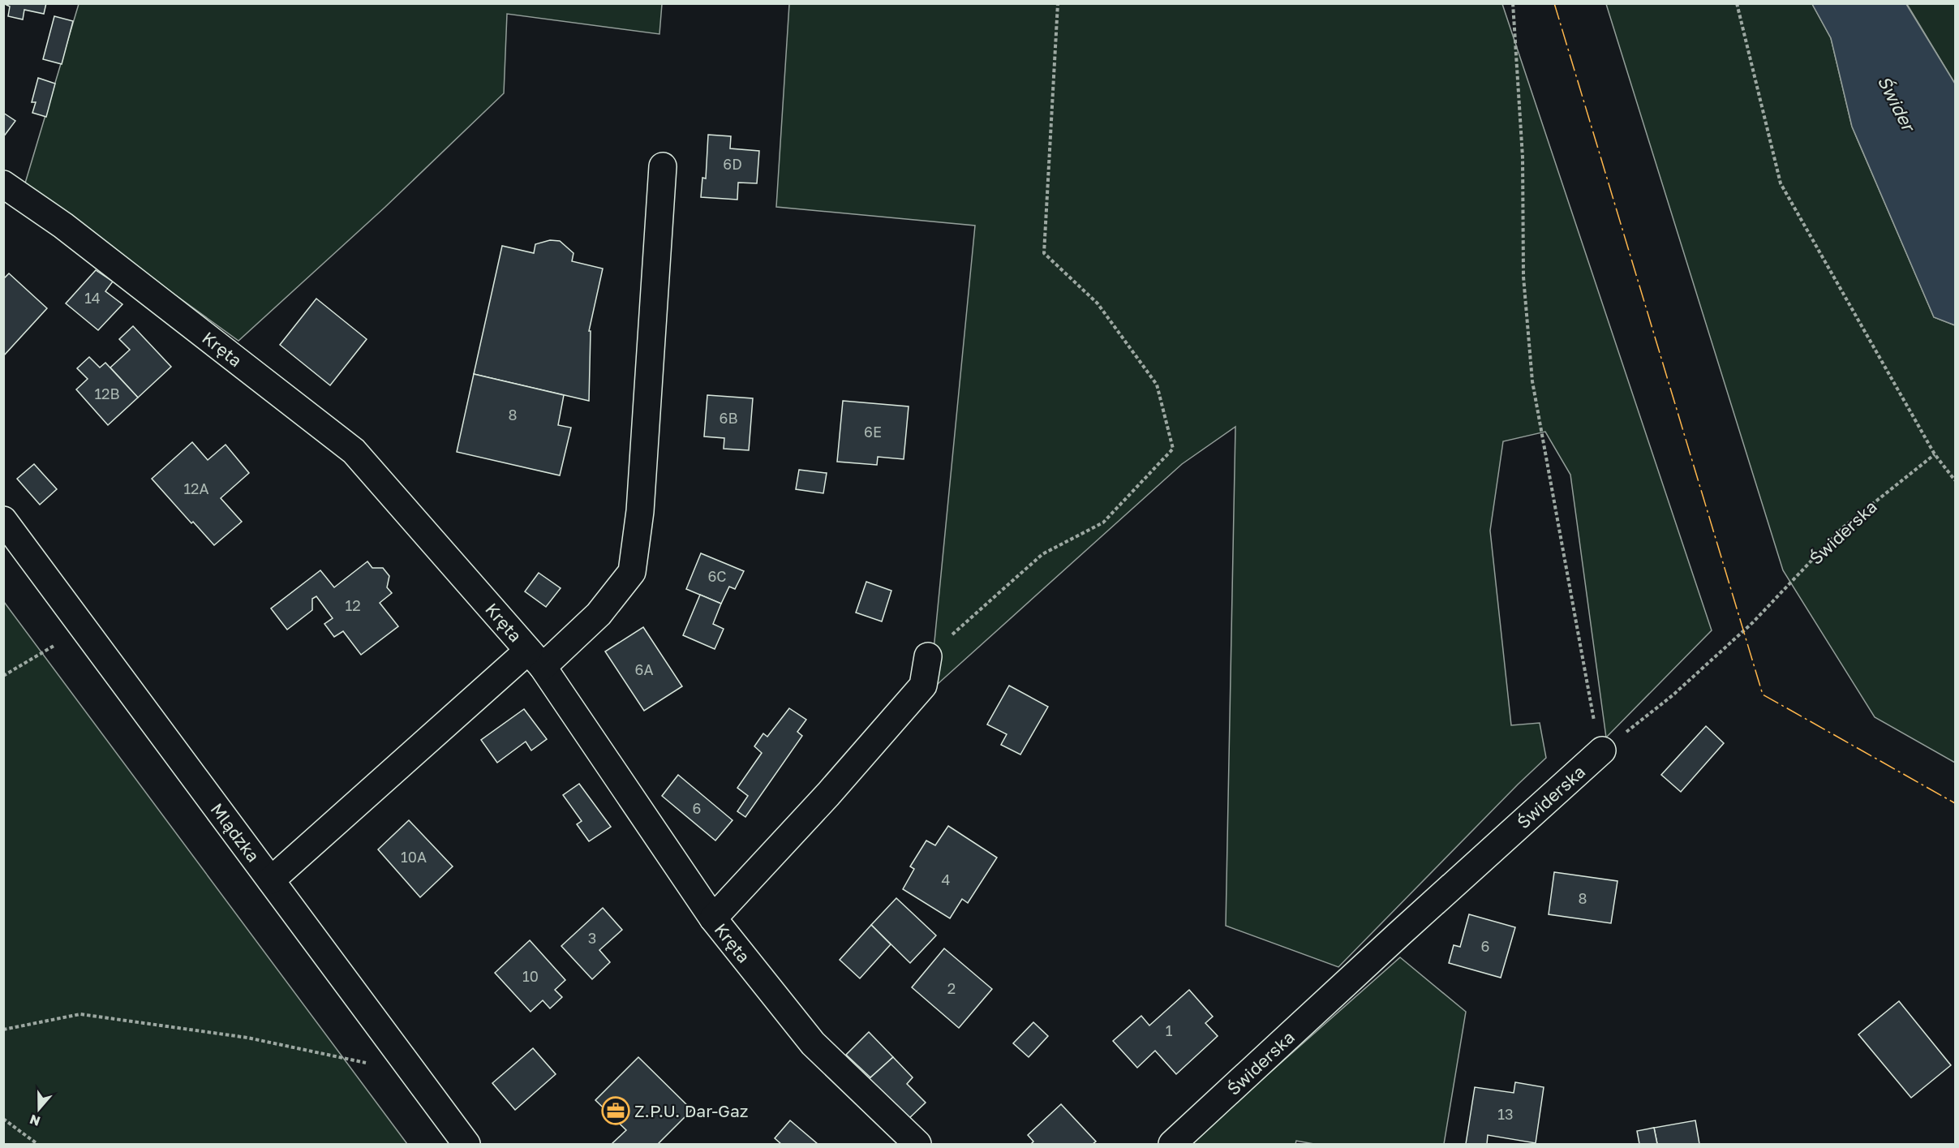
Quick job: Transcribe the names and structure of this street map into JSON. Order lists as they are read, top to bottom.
{
  "streets": {
    "street": ["Kręta", "Świderska", "Mlądzka"]
  },
  "water": ["Świder"],
  "places": {
    "office": ["Z.P.U. Dar-Gaz"]
  },
  "house_numbers": [
    "6D",
    "14",
    "12B",
    "8",
    "6B",
    "6E",
    "12A",
    "6C",
    "12",
    "6A",
    "6",
    "10A",
    "4",
    "8",
    "3",
    "6",
    "10",
    "2",
    "1",
    "13"
  ],
  "north": "bottom"
}
